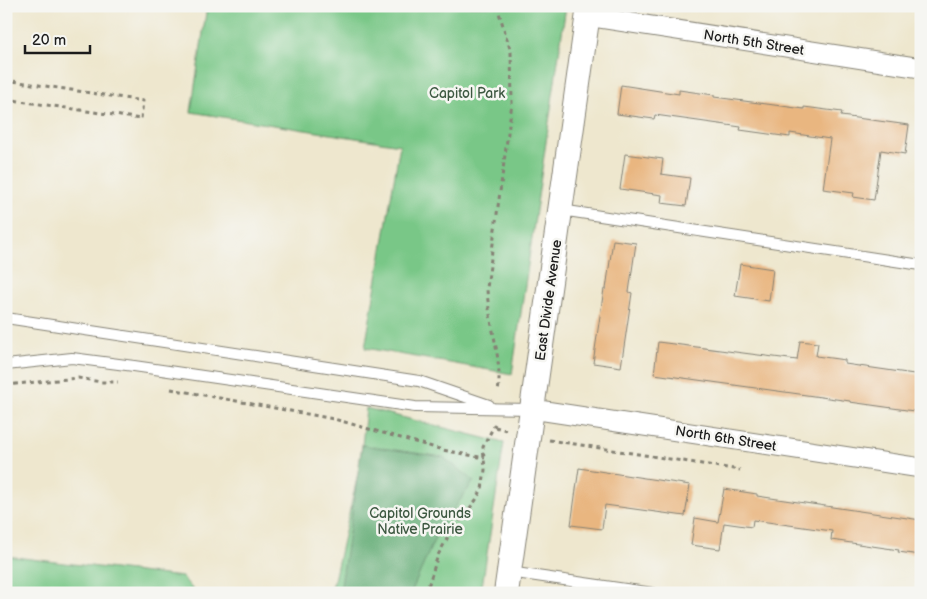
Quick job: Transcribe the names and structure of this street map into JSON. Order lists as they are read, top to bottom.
{
  "streets": {
    "street": ["North 5th Street", "East Divide Avenue", "North 6th Street"]
  },
  "crossings": [
    ["North 5th Street", "East Divide Avenue"],
    ["East Divide Avenue", "North 6th Street"]
  ],
  "parks": ["Capitol Park", "Capitol Grounds Native Prairie"],
  "scale_bar": "20 m"
}
